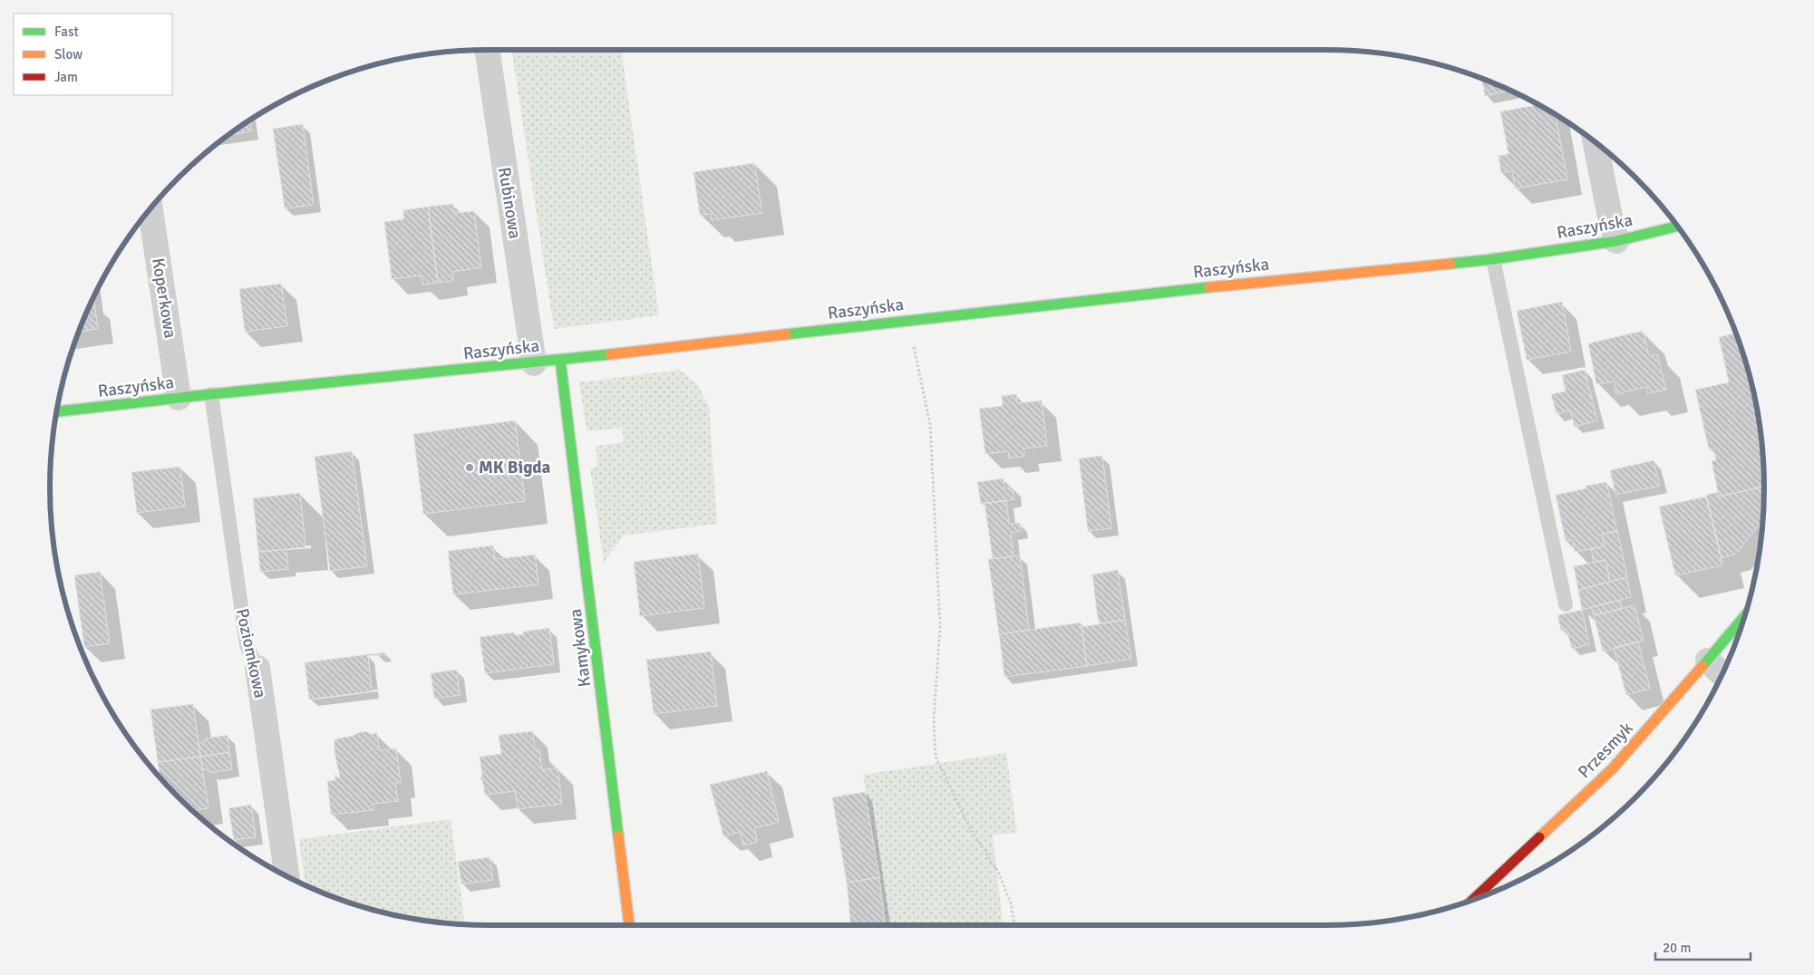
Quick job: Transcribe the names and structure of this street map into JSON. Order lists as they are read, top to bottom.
{
  "streets": {
    "street": [
      "Rubinowa",
      "Raszyńska",
      "Koperkowa",
      "Kamykowa",
      "Poziomkowa",
      "Przesmyk"
    ]
  },
  "crossings": [
    ["Rubinowa", "Raszyńska"],
    ["Raszyńska", "Koperkowa"],
    ["Raszyńska", "Kamykowa"],
    ["Raszyńska", "Poziomkowa"]
  ],
  "places": ["MK Bigda"],
  "legend": ["Fast", "Slow", "Jam"],
  "scale_bar": "20 m"
}
